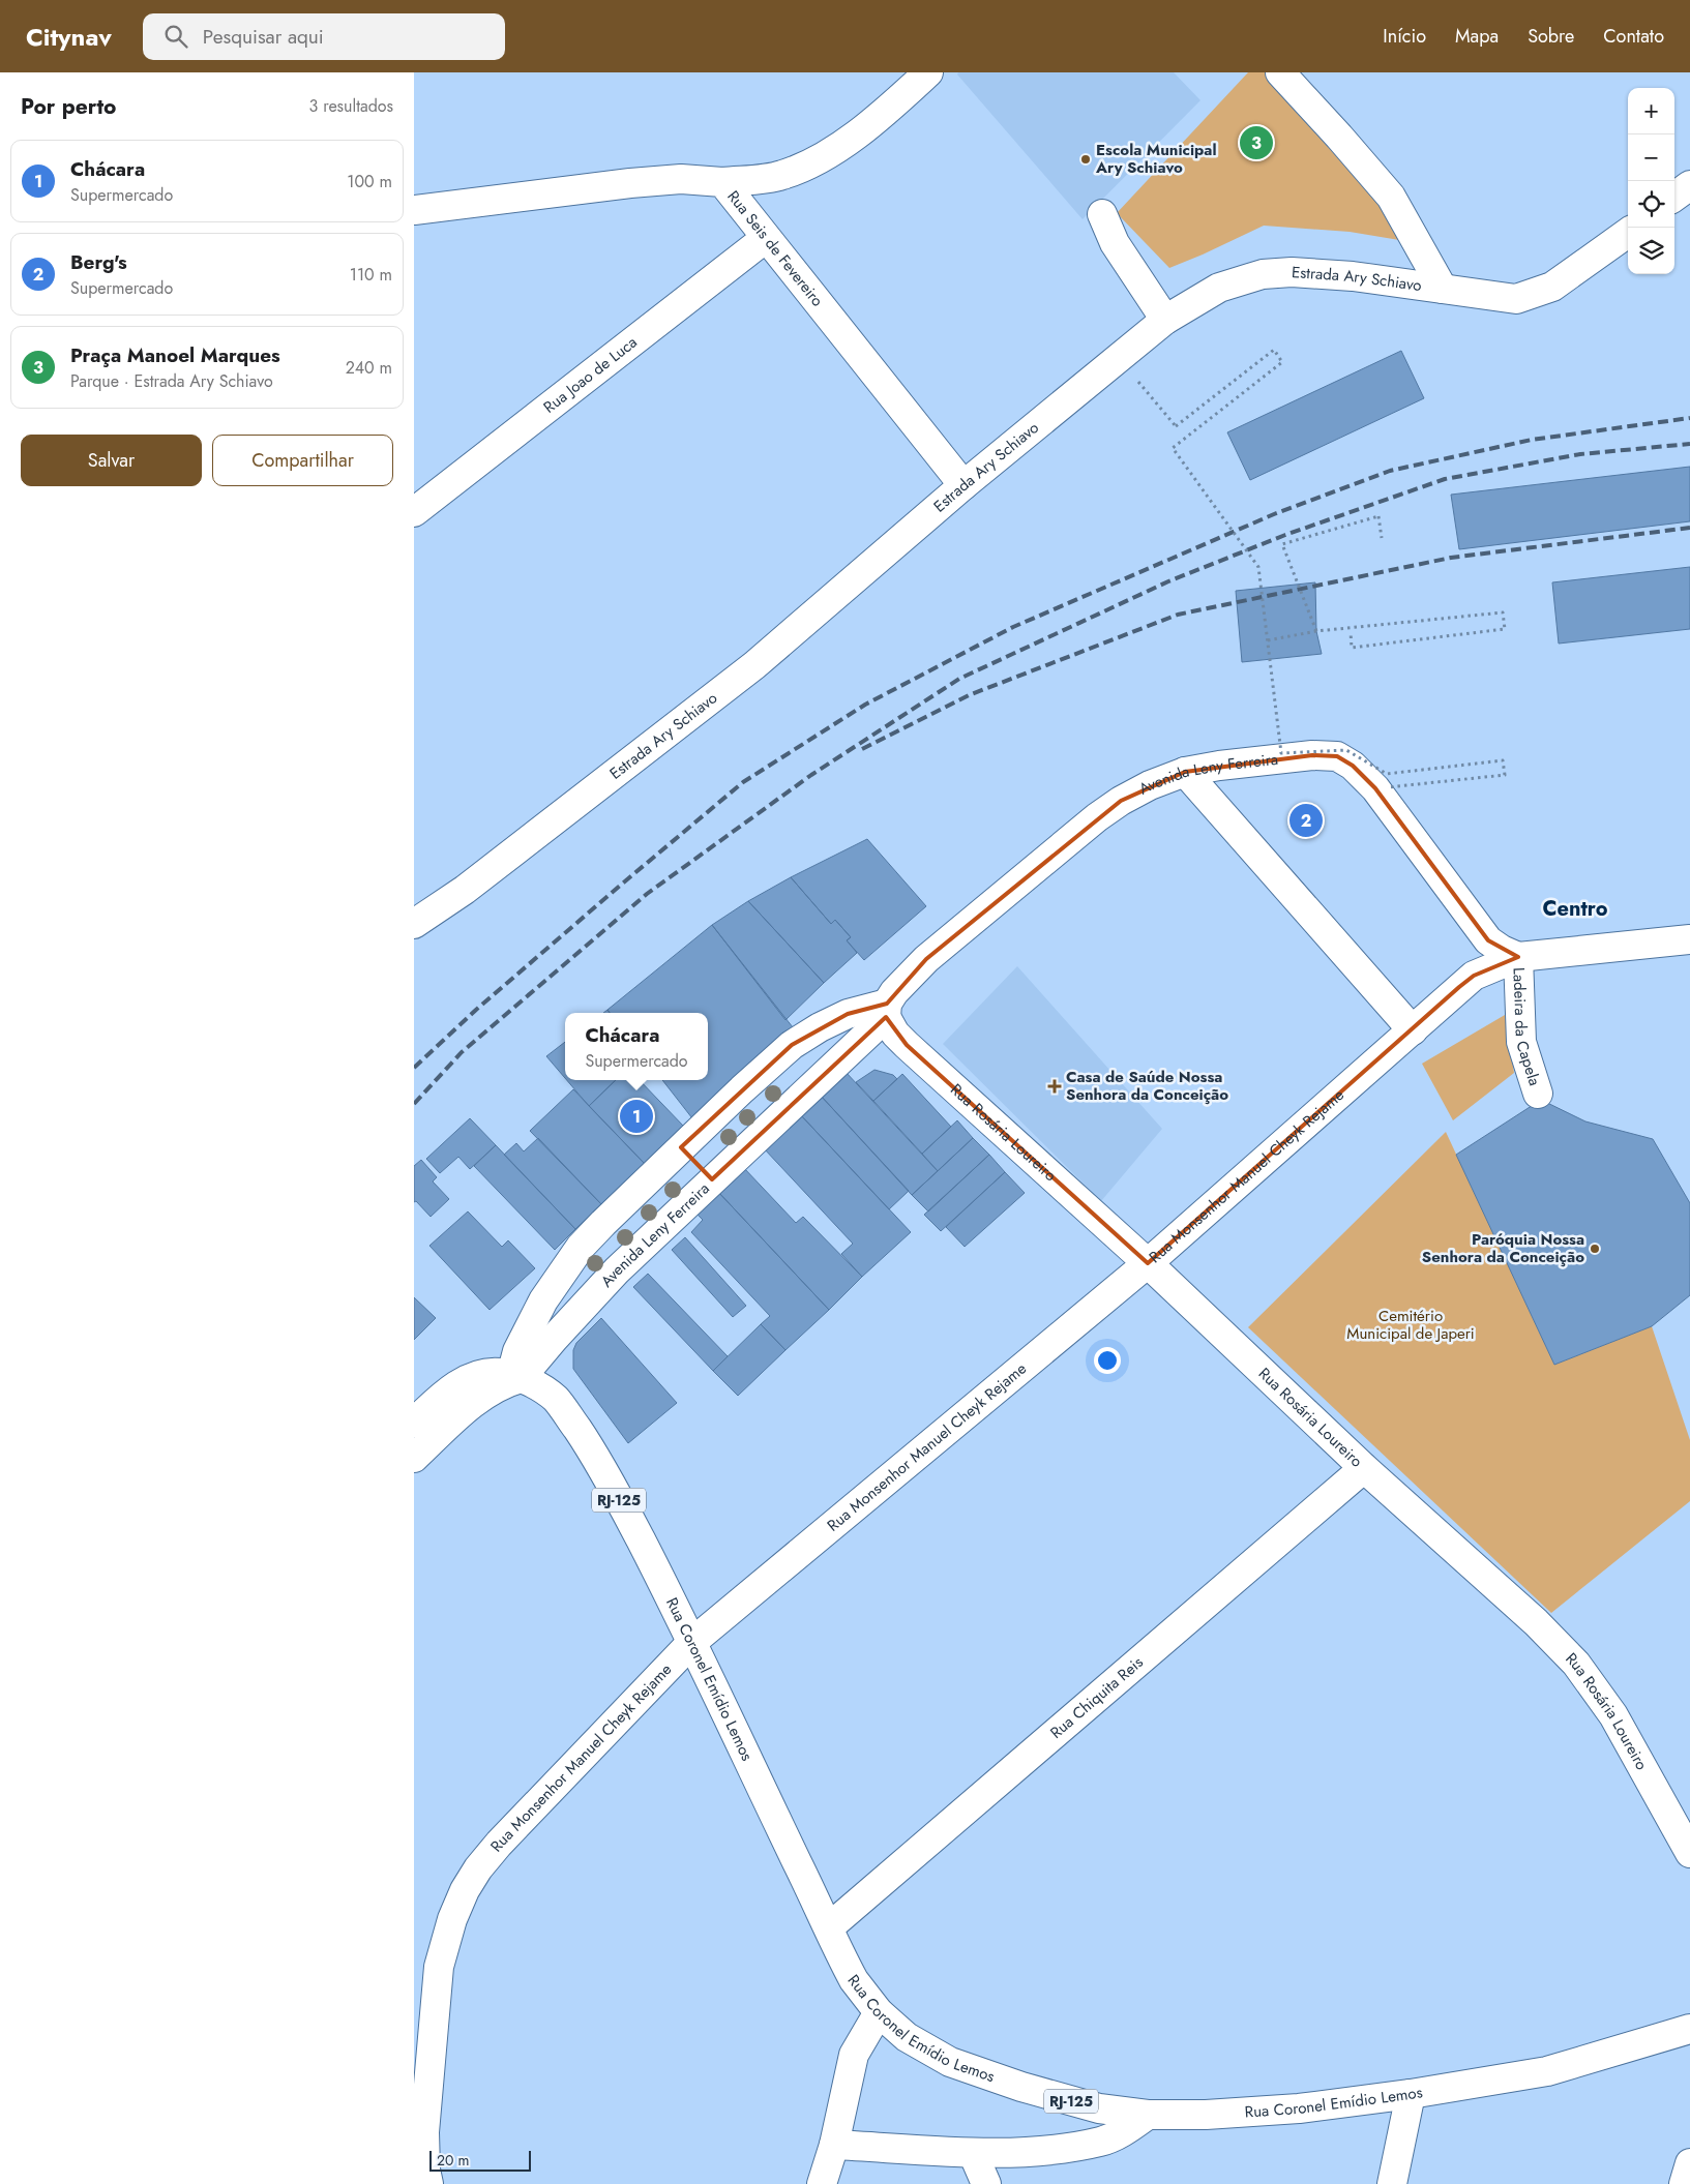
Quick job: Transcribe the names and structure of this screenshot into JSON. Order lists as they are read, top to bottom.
{
  "streets": {
    "street": [
      "Rua Seis de Fevereiro",
      "Estrada Ary Schiavo",
      "Rua Joao de Luca",
      "Avenida Leny Ferreira",
      "Ladeira da Capela",
      "Rua Rosária Loureiro",
      "Rua Monsenhor Manuel Cheyk Rejame",
      "RJ-125",
      "Rua Coronel Emídio Lemos",
      "Rua Chiquita Reis"
    ]
  },
  "crossings": [
    ["Rua Seis de Fevereiro", "Estrada Ary Schiavo"],
    ["Rua Seis de Fevereiro", "Rua Joao de Luca"],
    ["Avenida Leny Ferreira", "Ladeira da Capela"],
    ["Avenida Leny Ferreira", "Rua Rosária Loureiro"],
    ["Avenida Leny Ferreira", "Rua Monsenhor Manuel Cheyk Rejame"],
    ["Avenida Leny Ferreira", "Rua Coronel Emídio Lemos"],
    ["Ladeira da Capela", "Rua Monsenhor Manuel Cheyk Rejame"],
    ["Rua Rosária Loureiro", "Rua Monsenhor Manuel Cheyk Rejame"],
    ["Rua Rosária Loureiro", "Rua Chiquita Reis"],
    ["Rua Monsenhor Manuel Cheyk Rejame", "Rua Coronel Emídio Lemos"],
    ["Rua Coronel Emídio Lemos", "Rua Chiquita Reis"]
  ],
  "districts": ["Centro"],
  "parks": ["Cemitério Municipal de Japeri"],
  "places": {
    "other": ["Escola Municipal Ary Schiavo", "Paróquia Nossa Senhora da Conceição"],
    "health": ["Casa de Saúde Nossa Senhora da Conceição"]
  },
  "scale_bar": "20 m",
  "page": {
    "header": "Citynav",
    "search": "Pesquisar aqui",
    "nav": [
      "Início",
      "Mapa",
      "Sobre",
      "Contato"
    ],
    "heading": ["Por perto", "3 resultados"],
    "map_buttons": ["+", "−"],
    "pins": ["3", "2", "1"],
    "list": [
      {
        "mark": "1",
        "name": "Chácara",
        "note": "Supermercado",
        "value": "100 m"
      },
      {
        "mark": "2",
        "name": "Berg's",
        "note": "Supermercado",
        "value": "110 m"
      },
      {
        "mark": "3",
        "name": "Praça Manoel Marques",
        "note": "Parque · Estrada Ary Schiavo",
        "value": "240 m"
      }
    ],
    "buttons": ["Salvar", "Compartilhar"],
    "popup": ["Chácara", "Supermercado"],
    "scale": "20 m"
  }
}
